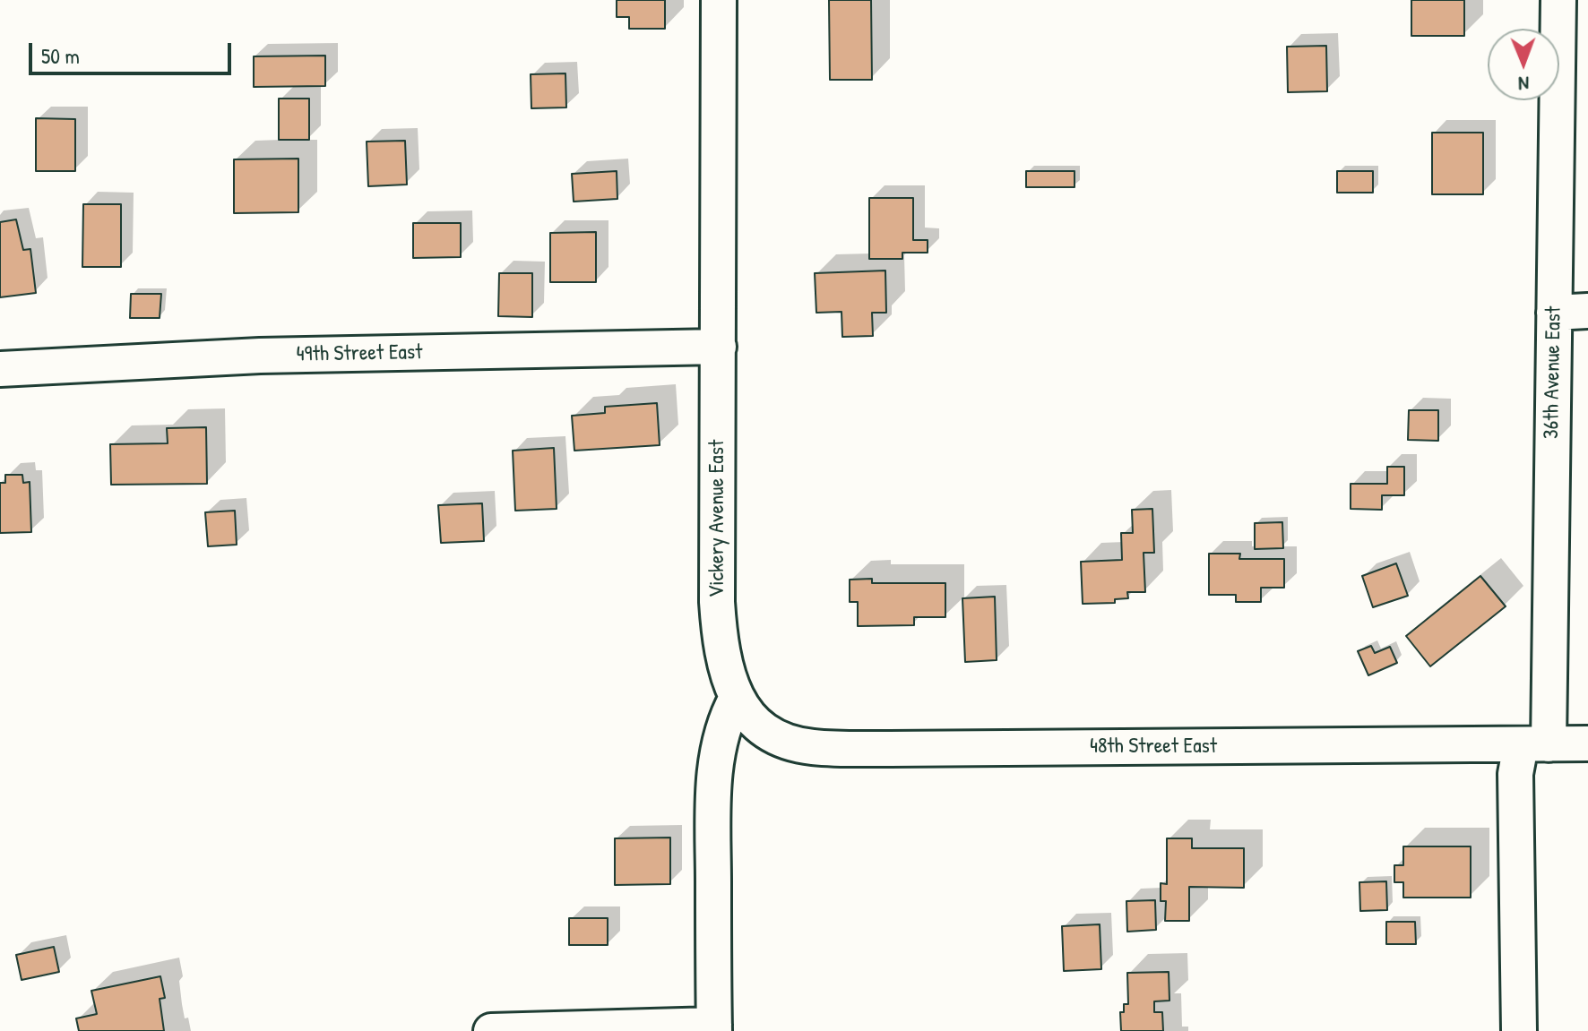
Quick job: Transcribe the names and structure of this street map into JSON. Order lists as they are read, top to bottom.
{
  "streets": {
    "street": [
      "49th Street East",
      "36th Avenue East",
      "Vickery Avenue East",
      "48th Street East"
    ]
  },
  "crossings": [
    ["49th Street East", "Vickery Avenue East"],
    ["36th Avenue East", "48th Street East"],
    ["Vickery Avenue East", "48th Street East"]
  ],
  "scale_bar": "50 m",
  "north": "bottom"
}
